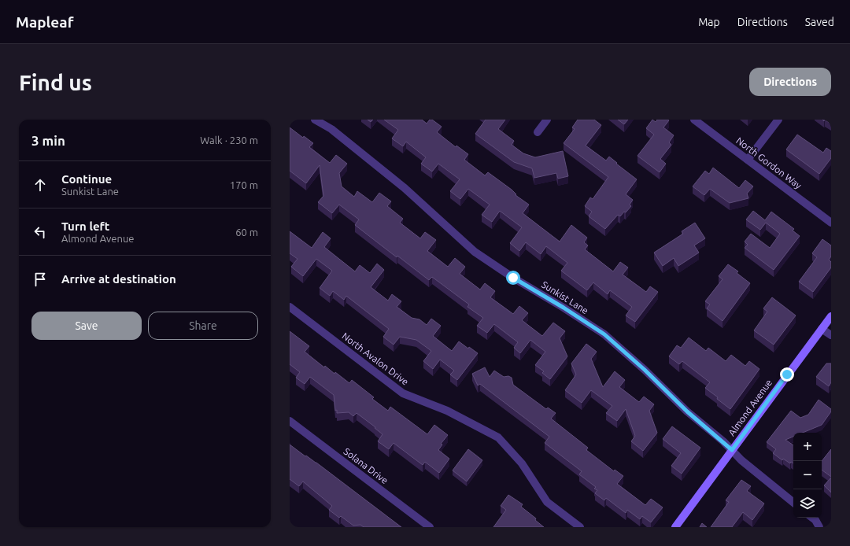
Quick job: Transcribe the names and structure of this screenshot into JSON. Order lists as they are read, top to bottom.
{
  "streets": {
    "street": [
      "North Gordon Way",
      "Sunkist Lane",
      "North Avalon Drive",
      "Almond Avenue",
      "Solana Drive"
    ]
  },
  "crossings": [
    ["Sunkist Lane", "Almond Avenue"]
  ],
  "page": {
    "header": "Mapleaf",
    "nav": ["Map", "Directions", "Saved"],
    "buttons": [
      "Directions",
      ["Save", "Share"]
    ],
    "title": "Find us",
    "heading": ["3 min", "Walk · 230 m"],
    "list": [
      ["Continue", "Sunkist Lane", "170 m"],
      ["Turn left", "Almond Avenue", "60 m"],
      "Arrive at destination"
    ],
    "map_buttons": ["+", "−"]
  }
}
